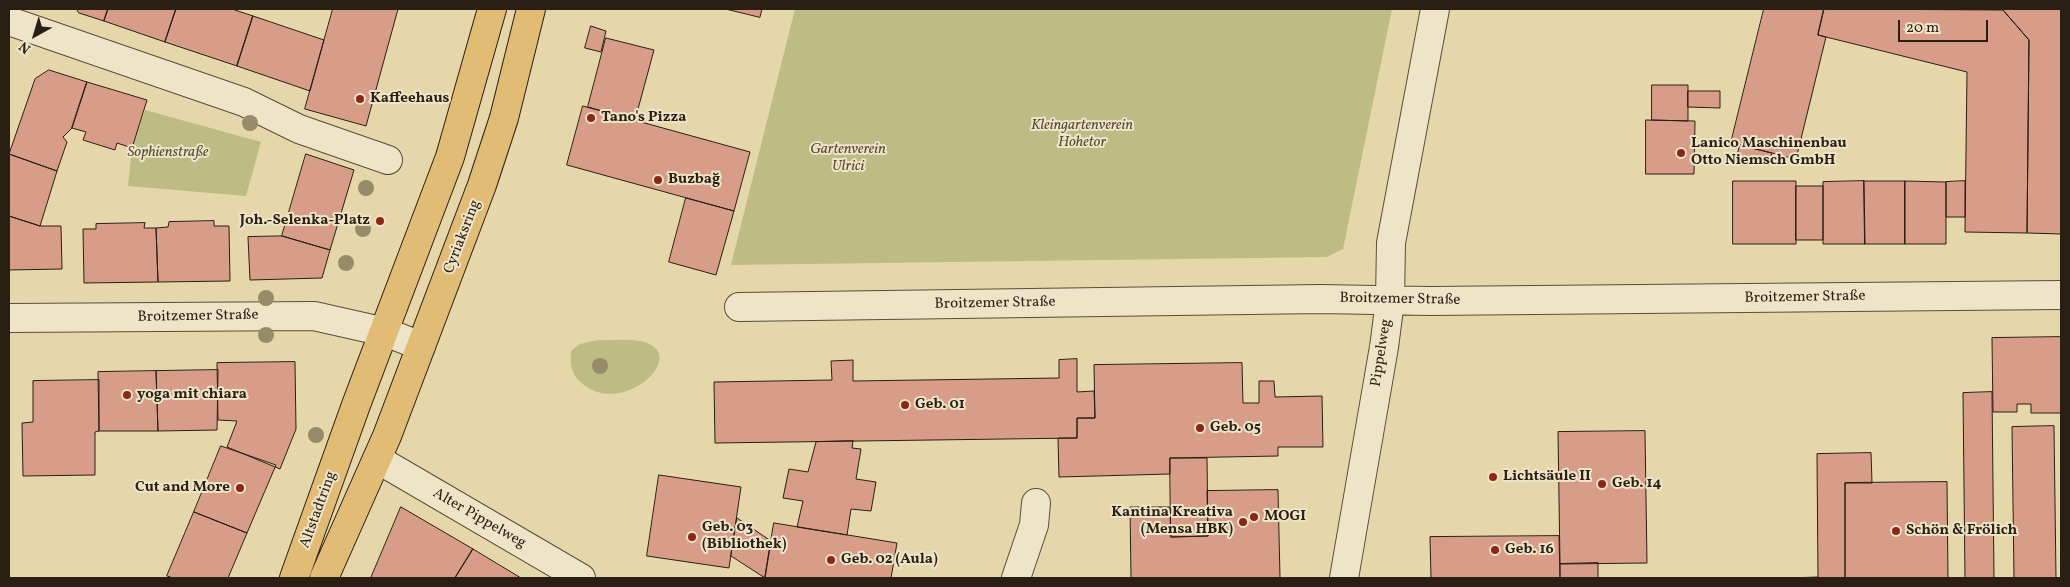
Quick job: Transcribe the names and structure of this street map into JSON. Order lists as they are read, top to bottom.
{
  "streets": {
    "main road": ["Cyriaksring", "Altstadtring"],
    "street": ["Broitzemer Straße", "Pippelweg", "Alter Pippelweg"]
  },
  "crossings": [
    ["Cyriaksring", "Broitzemer Straße"],
    ["Cyriaksring", "Altstadtring"],
    ["Cyriaksring", "Alter Pippelweg"],
    ["Broitzemer Straße", "Pippelweg"],
    ["Broitzemer Straße", "Altstadtring"],
    ["Altstadtring", "Alter Pippelweg"]
  ],
  "parks": ["Kleingartenverein Hohetor", "Gartenverein Ulrici", "Sophienstraße"],
  "places": [
    "Kaffeehaus",
    "Tano's Pizza",
    "Lanico Maschinenbau Otto Niemsch GmbH",
    "Buzbağ",
    "Joh.-Selenka-Platz",
    "yoga mit chiara",
    "Geb. 01",
    "Geb. 05",
    "Lichtsäule II",
    "Geb. 14",
    "Cut and More",
    "MOGI",
    "Kantina Kreativa (Mensa HBK)",
    "Schön & Frölich",
    "Geb. 03 (Bibliothek)",
    "Geb. 16",
    "Geb. 02 (Aula)"
  ],
  "scale_bar": "20 m",
  "north": "bottom left"
}
